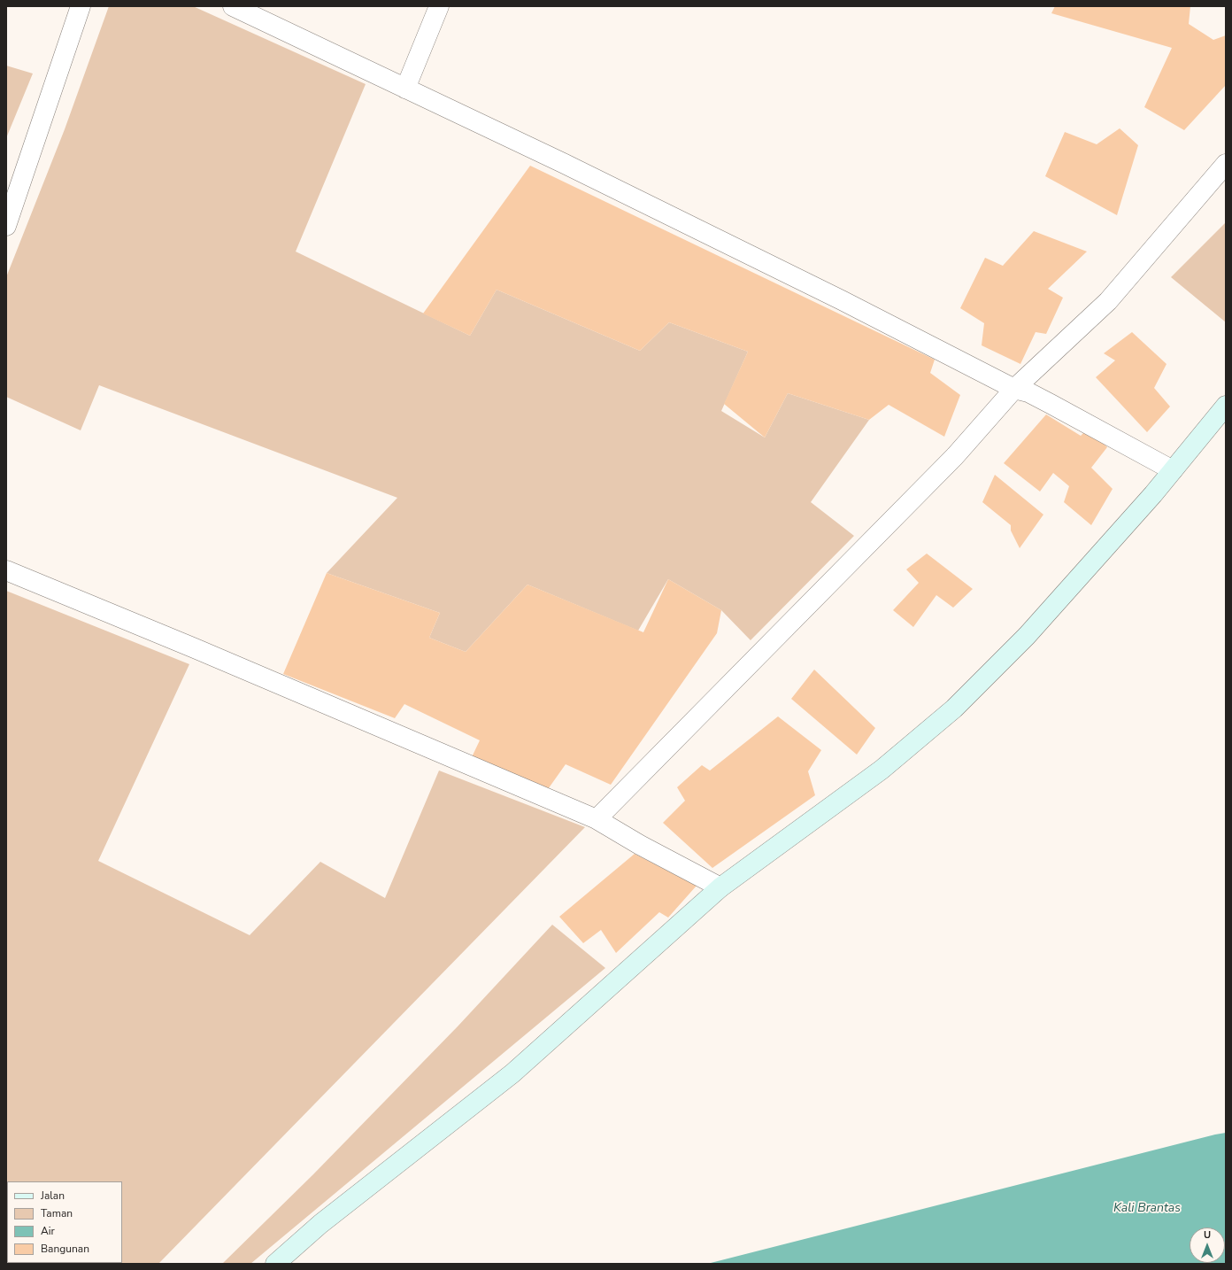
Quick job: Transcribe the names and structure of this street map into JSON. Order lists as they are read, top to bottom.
{
  "water": ["Kali Brantas"],
  "legend": [
    "Jalan",
    "Taman",
    "Air",
    "Bangunan"
  ],
  "north": "top"
}
